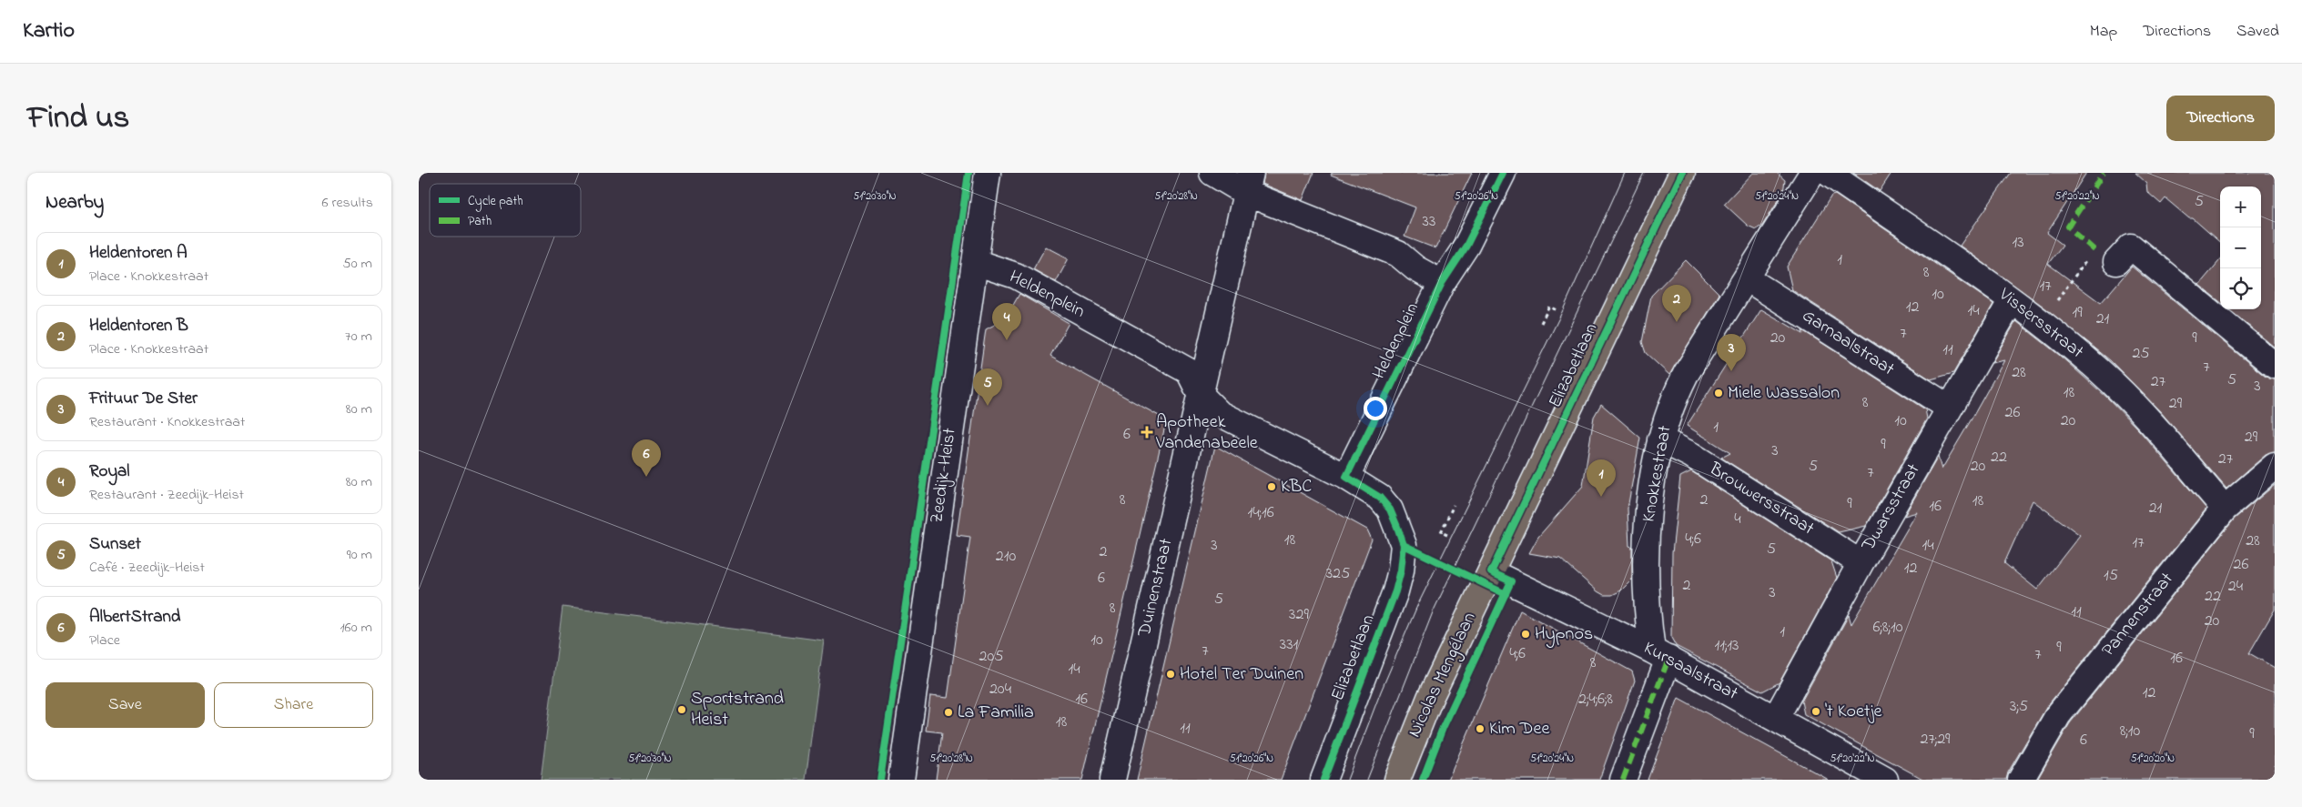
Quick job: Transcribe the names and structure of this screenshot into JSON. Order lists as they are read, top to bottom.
{
  "streets": {
    "main road": ["Elizabetlaan", "Nicolas Mengélaan"],
    "street": [
      "Heldenplein",
      "Vissersstraat",
      "Garnaalstraat",
      "Knokkestraat",
      "Zeedijk-Heist",
      "Brouwersstraat",
      "Dwarsstraat",
      "Duinenstraat",
      "Pannenstraat",
      "Kursaalstraat"
    ]
  },
  "crossings": [
    ["Heldenplein", "Elizabetlaan"],
    ["Heldenplein", "Zeedijk-Heist"],
    ["Heldenplein", "Duinenstraat"],
    ["Vissersstraat", "Dwarsstraat"],
    ["Vissersstraat", "Pannenstraat"],
    ["Garnaalstraat", "Knokkestraat"],
    ["Garnaalstraat", "Dwarsstraat"],
    ["Elizabetlaan", "Kursaalstraat"],
    ["Elizabetlaan", "Nicolas Mengélaan"],
    ["Knokkestraat", "Brouwersstraat"],
    ["Knokkestraat", "Kursaalstraat"],
    ["Brouwersstraat", "Dwarsstraat"],
    ["Dwarsstraat", "Kursaalstraat"],
    ["Kursaalstraat", "Nicolas Mengélaan"]
  ],
  "places": {
    "other": [
      "Miele Wassalon",
      "KBC",
      "Hypnos",
      "Hotel Ter Duinen",
      "Sportstrand Heist",
      "'t Koetje",
      "La Familia",
      "Kim Dee"
    ],
    "health": ["Apotheek Vandenabeele"]
  },
  "house_numbers": [
    "5",
    "33",
    "13",
    "1",
    "8",
    "17",
    "10",
    "12",
    "14",
    "19",
    "21",
    "7",
    "20",
    "9",
    "11",
    "25",
    "7",
    "28",
    "5",
    "27",
    "3",
    "18",
    "8",
    "29",
    "26",
    "10",
    "20",
    "1",
    "6",
    "29",
    "9",
    "3",
    "22",
    "27",
    "5",
    "20",
    "7",
    "8",
    "2",
    "18",
    "9",
    "16",
    "21",
    "14;16",
    "4",
    "4;6",
    "18",
    "28",
    "17",
    "3",
    "14",
    "5",
    "2",
    "210",
    "26",
    "12",
    "325",
    "15",
    "6",
    "2",
    "24",
    "3",
    "22",
    "5",
    "8",
    "11",
    "329",
    "20",
    "6;8;10",
    "1",
    "10",
    "331",
    "11;13",
    "9",
    "7",
    "4;6",
    "7",
    "205",
    "16",
    "8",
    "14",
    "204",
    "12",
    "16",
    "2;4;6;8",
    "3;5",
    "18",
    "11",
    "8;10",
    "9",
    "27;29",
    "6"
  ],
  "legend": ["Cycle path", "Path"],
  "page": {
    "header": "Kartio",
    "nav": ["Map", "Directions", "Saved"],
    "title": "Find us",
    "buttons": [
      "Directions",
      ["Save", "Share"]
    ],
    "heading": ["Nearby", "6 results"],
    "map_buttons": ["+", "−"],
    "list": [
      {
        "mark": "1",
        "name": "Heldentoren A",
        "note": "Place · Knokkestraat",
        "value": "50 m"
      },
      {
        "mark": "2",
        "name": "Heldentoren B",
        "note": "Place · Knokkestraat",
        "value": "70 m"
      },
      {
        "mark": "3",
        "name": "Frituur De Ster",
        "note": "Restaurant · Knokkestraat",
        "value": "80 m"
      },
      {
        "mark": "4",
        "name": "Royal",
        "note": "Restaurant · Zeedijk-Heist",
        "value": "80 m"
      },
      {
        "mark": "5",
        "name": "Sunset",
        "note": "Café · Zeedijk-Heist",
        "value": "90 m"
      },
      {
        "mark": "6",
        "name": "AlbertStrand",
        "note": "Place",
        "value": "160 m"
      }
    ],
    "pins": [
      "2",
      "4",
      "3",
      "5",
      "6",
      "1"
    ]
  },
  "coordinates": [
    "51°20'28\"N",
    "51°20'26\"N",
    "51°20'22\"N",
    "51°20'30\"N",
    "51°20'24\"N",
    "51°20'20\"N"
  ]
}
